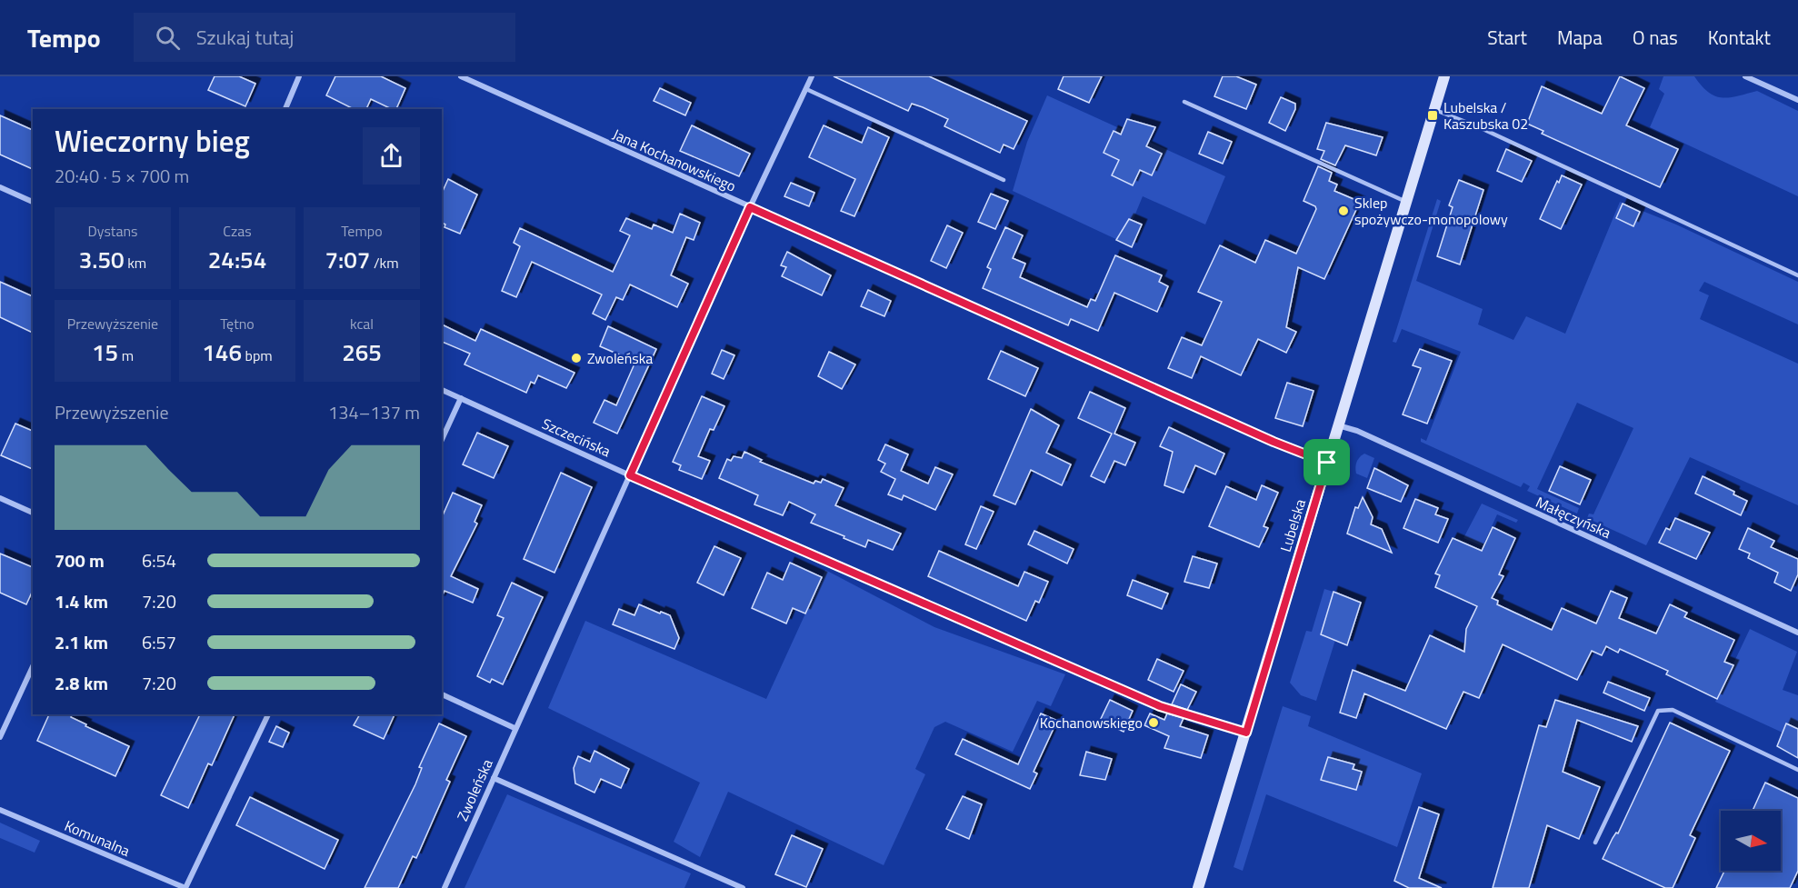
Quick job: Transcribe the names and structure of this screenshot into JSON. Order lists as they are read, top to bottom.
{
  "streets": {
    "main road": ["Lubelska"],
    "street": [
      "Jana Kochanowskiego",
      "Szczecińska",
      "Małęczyńska",
      "Zwoleńska",
      "Komunalna"
    ]
  },
  "crossings": [
    ["Jana Kochanowskiego", "Lubelska"],
    ["Jana Kochanowskiego", "Zwoleńska"],
    ["Szczecińska", "Lubelska"],
    ["Szczecińska", "Zwoleńska"],
    ["Małęczyńska", "Lubelska"]
  ],
  "places": {
    "transit": ["Lubelska / Kaszubska 02"],
    "other": ["Sklep spożywczo-monopolowy", "Zwoleńska", "Kochanowskiego"]
  },
  "north": "right",
  "page": {
    "header": "Tempo",
    "search": "Szukaj tutaj",
    "nav": [
      "Start",
      "Mapa",
      "O nas",
      "Kontakt"
    ],
    "heading": ["Wieczorny bieg", "20:40 · 5 × 700 m"],
    "stats": [
      ["Dystans", "3.50 km"],
      ["Czas", "24:54"],
      ["Tempo", "7:07 /km"],
      ["Przewyższenie", "15 m"],
      ["Tętno", "146 bpm"],
      ["kcal", "265"]
    ],
    "chart": ["Przewyższenie", "134–137 m"],
    "list": [
      {
        "name": "700 m",
        "note": "6:54"
      },
      {
        "name": "1.4 km",
        "note": "7:20"
      },
      {
        "name": "2.1 km",
        "note": "6:57"
      },
      {
        "name": "2.8 km",
        "note": "7:20"
      }
    ]
  }
}
